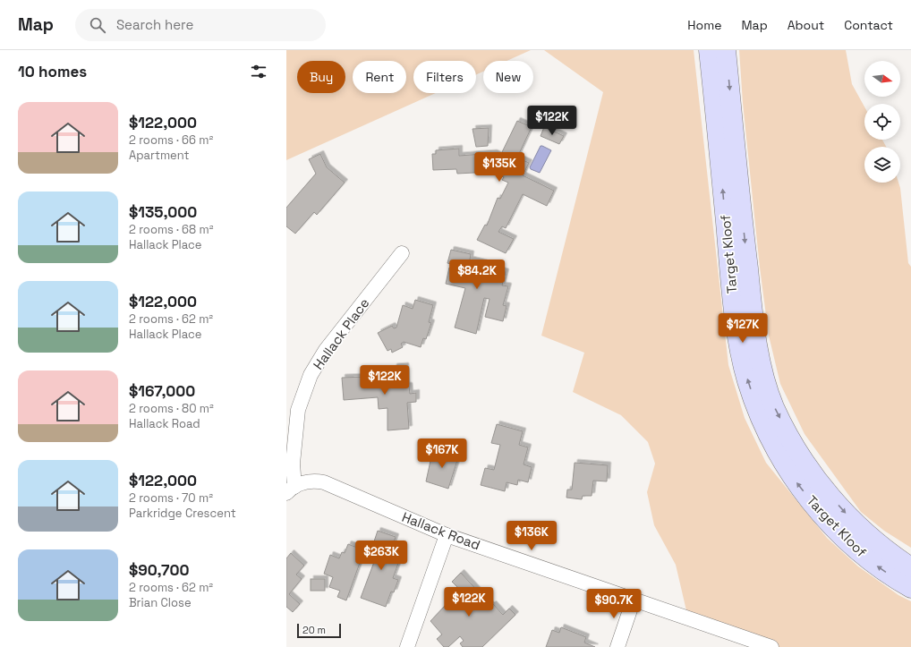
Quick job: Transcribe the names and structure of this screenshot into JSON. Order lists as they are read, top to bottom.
{
  "streets": {
    "main road": ["Target Kloof"],
    "street": ["Hallack Place", "Hallack Road"]
  },
  "crossings": [
    ["Hallack Place", "Hallack Road"]
  ],
  "scale_bar": "20 m",
  "north": "right",
  "page": {
    "header": "Map",
    "search": "Search here",
    "nav": [
      "Home",
      "Map",
      "About",
      "Contact"
    ],
    "heading": "10 homes",
    "chip": [
      "Buy",
      "Rent",
      "Filters",
      "New"
    ],
    "list": [
      {
        "name": "$122,000",
        "note": "2 rooms · 66 m² · Apartment"
      },
      {
        "name": "$135,000",
        "note": "2 rooms · 68 m² · Hallack Place"
      },
      {
        "name": "$122,000",
        "note": "2 rooms · 62 m² · Hallack Place"
      },
      {
        "name": "$167,000",
        "note": "2 rooms · 80 m² · Hallack Road"
      },
      {
        "name": "$122,000",
        "note": "2 rooms · 70 m² · Parkridge Crescent"
      },
      {
        "name": "$90,700",
        "note": "2 rooms · 62 m² · Brian Close"
      }
    ],
    "price": [
      "$122K",
      "$135K",
      "$84.2K",
      "$127K",
      "$122K",
      "$167K",
      "$136K",
      "$263K",
      "$122K",
      "$90.7K"
    ],
    "scale": "20 m"
  }
}
